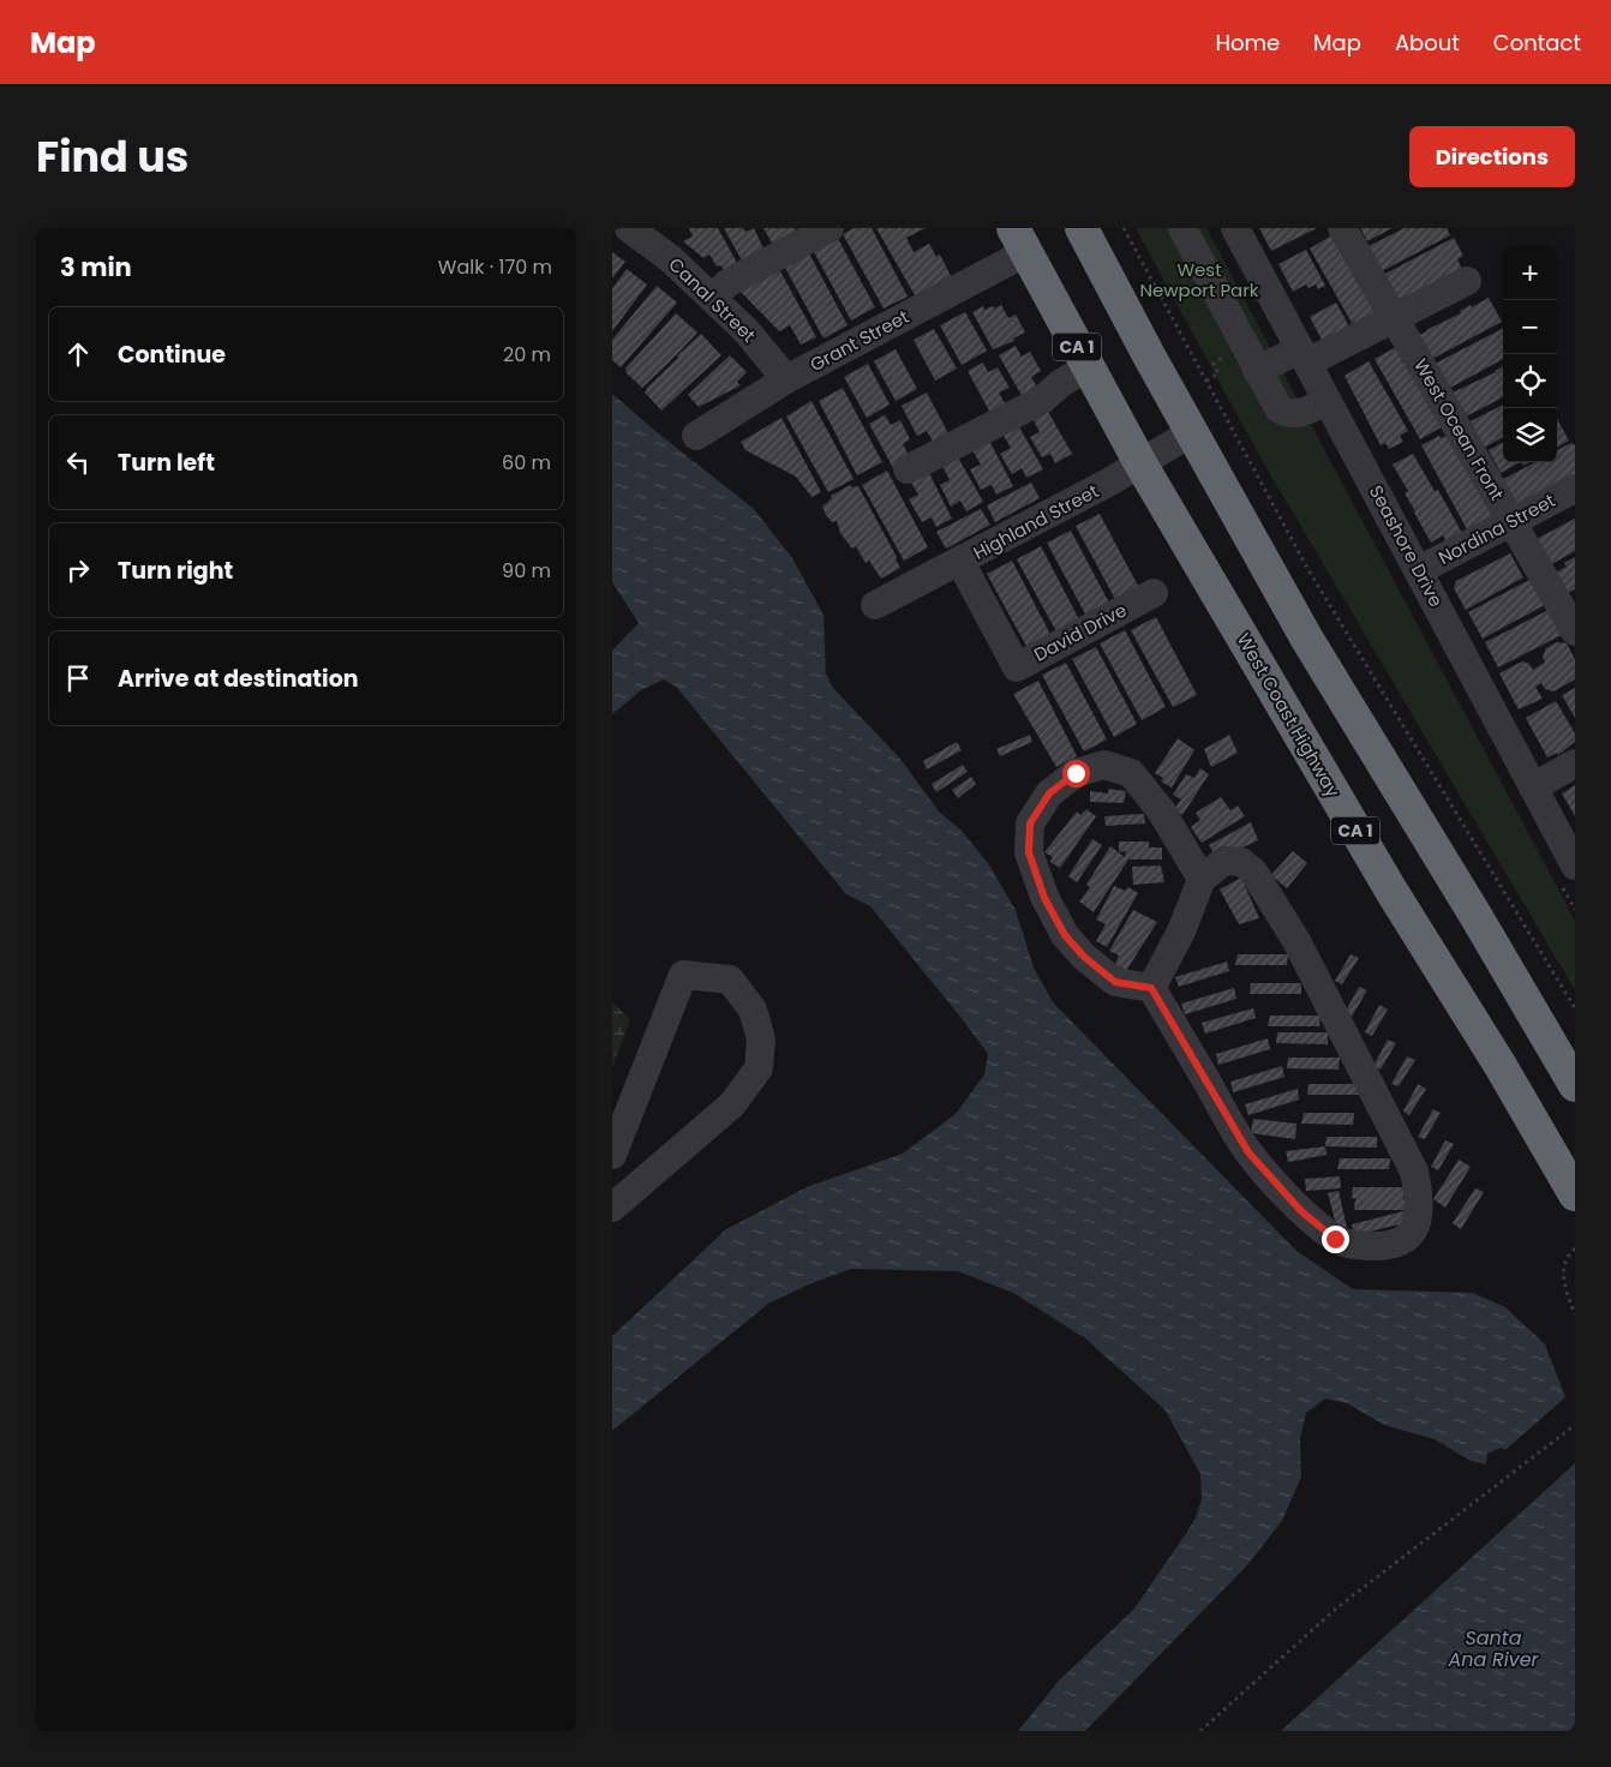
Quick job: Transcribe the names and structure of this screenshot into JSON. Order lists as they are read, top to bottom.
{
  "streets": {
    "highway": ["CA 1", "West Coast Highway"],
    "street": [
      "Canal Street",
      "Grant Street",
      "West Ocean Front",
      "Highland Street",
      "Nordina Street",
      "Seashore Drive",
      "David Drive"
    ]
  },
  "crossings": [
    ["Canal Street", "Grant Street"],
    ["Grant Street", "West Coast Highway"],
    ["West Ocean Front", "Nordina Street"],
    ["Highland Street", "David Drive"],
    ["Highland Street", "West Coast Highway"],
    ["Nordina Street", "Seashore Drive"]
  ],
  "water": ["Santa Ana River"],
  "parks": ["West Newport Park"],
  "page": {
    "header": "Map",
    "nav": [
      "Home",
      "Map",
      "About",
      "Contact"
    ],
    "title": "Find us",
    "buttons": "Directions",
    "heading": ["3 min", "Walk · 170 m"],
    "map_buttons": ["+", "−"],
    "list": [
      ["Continue", "20 m"],
      ["Turn left", "60 m"],
      ["Turn right", "90 m"],
      "Arrive at destination"
    ]
  }
}
